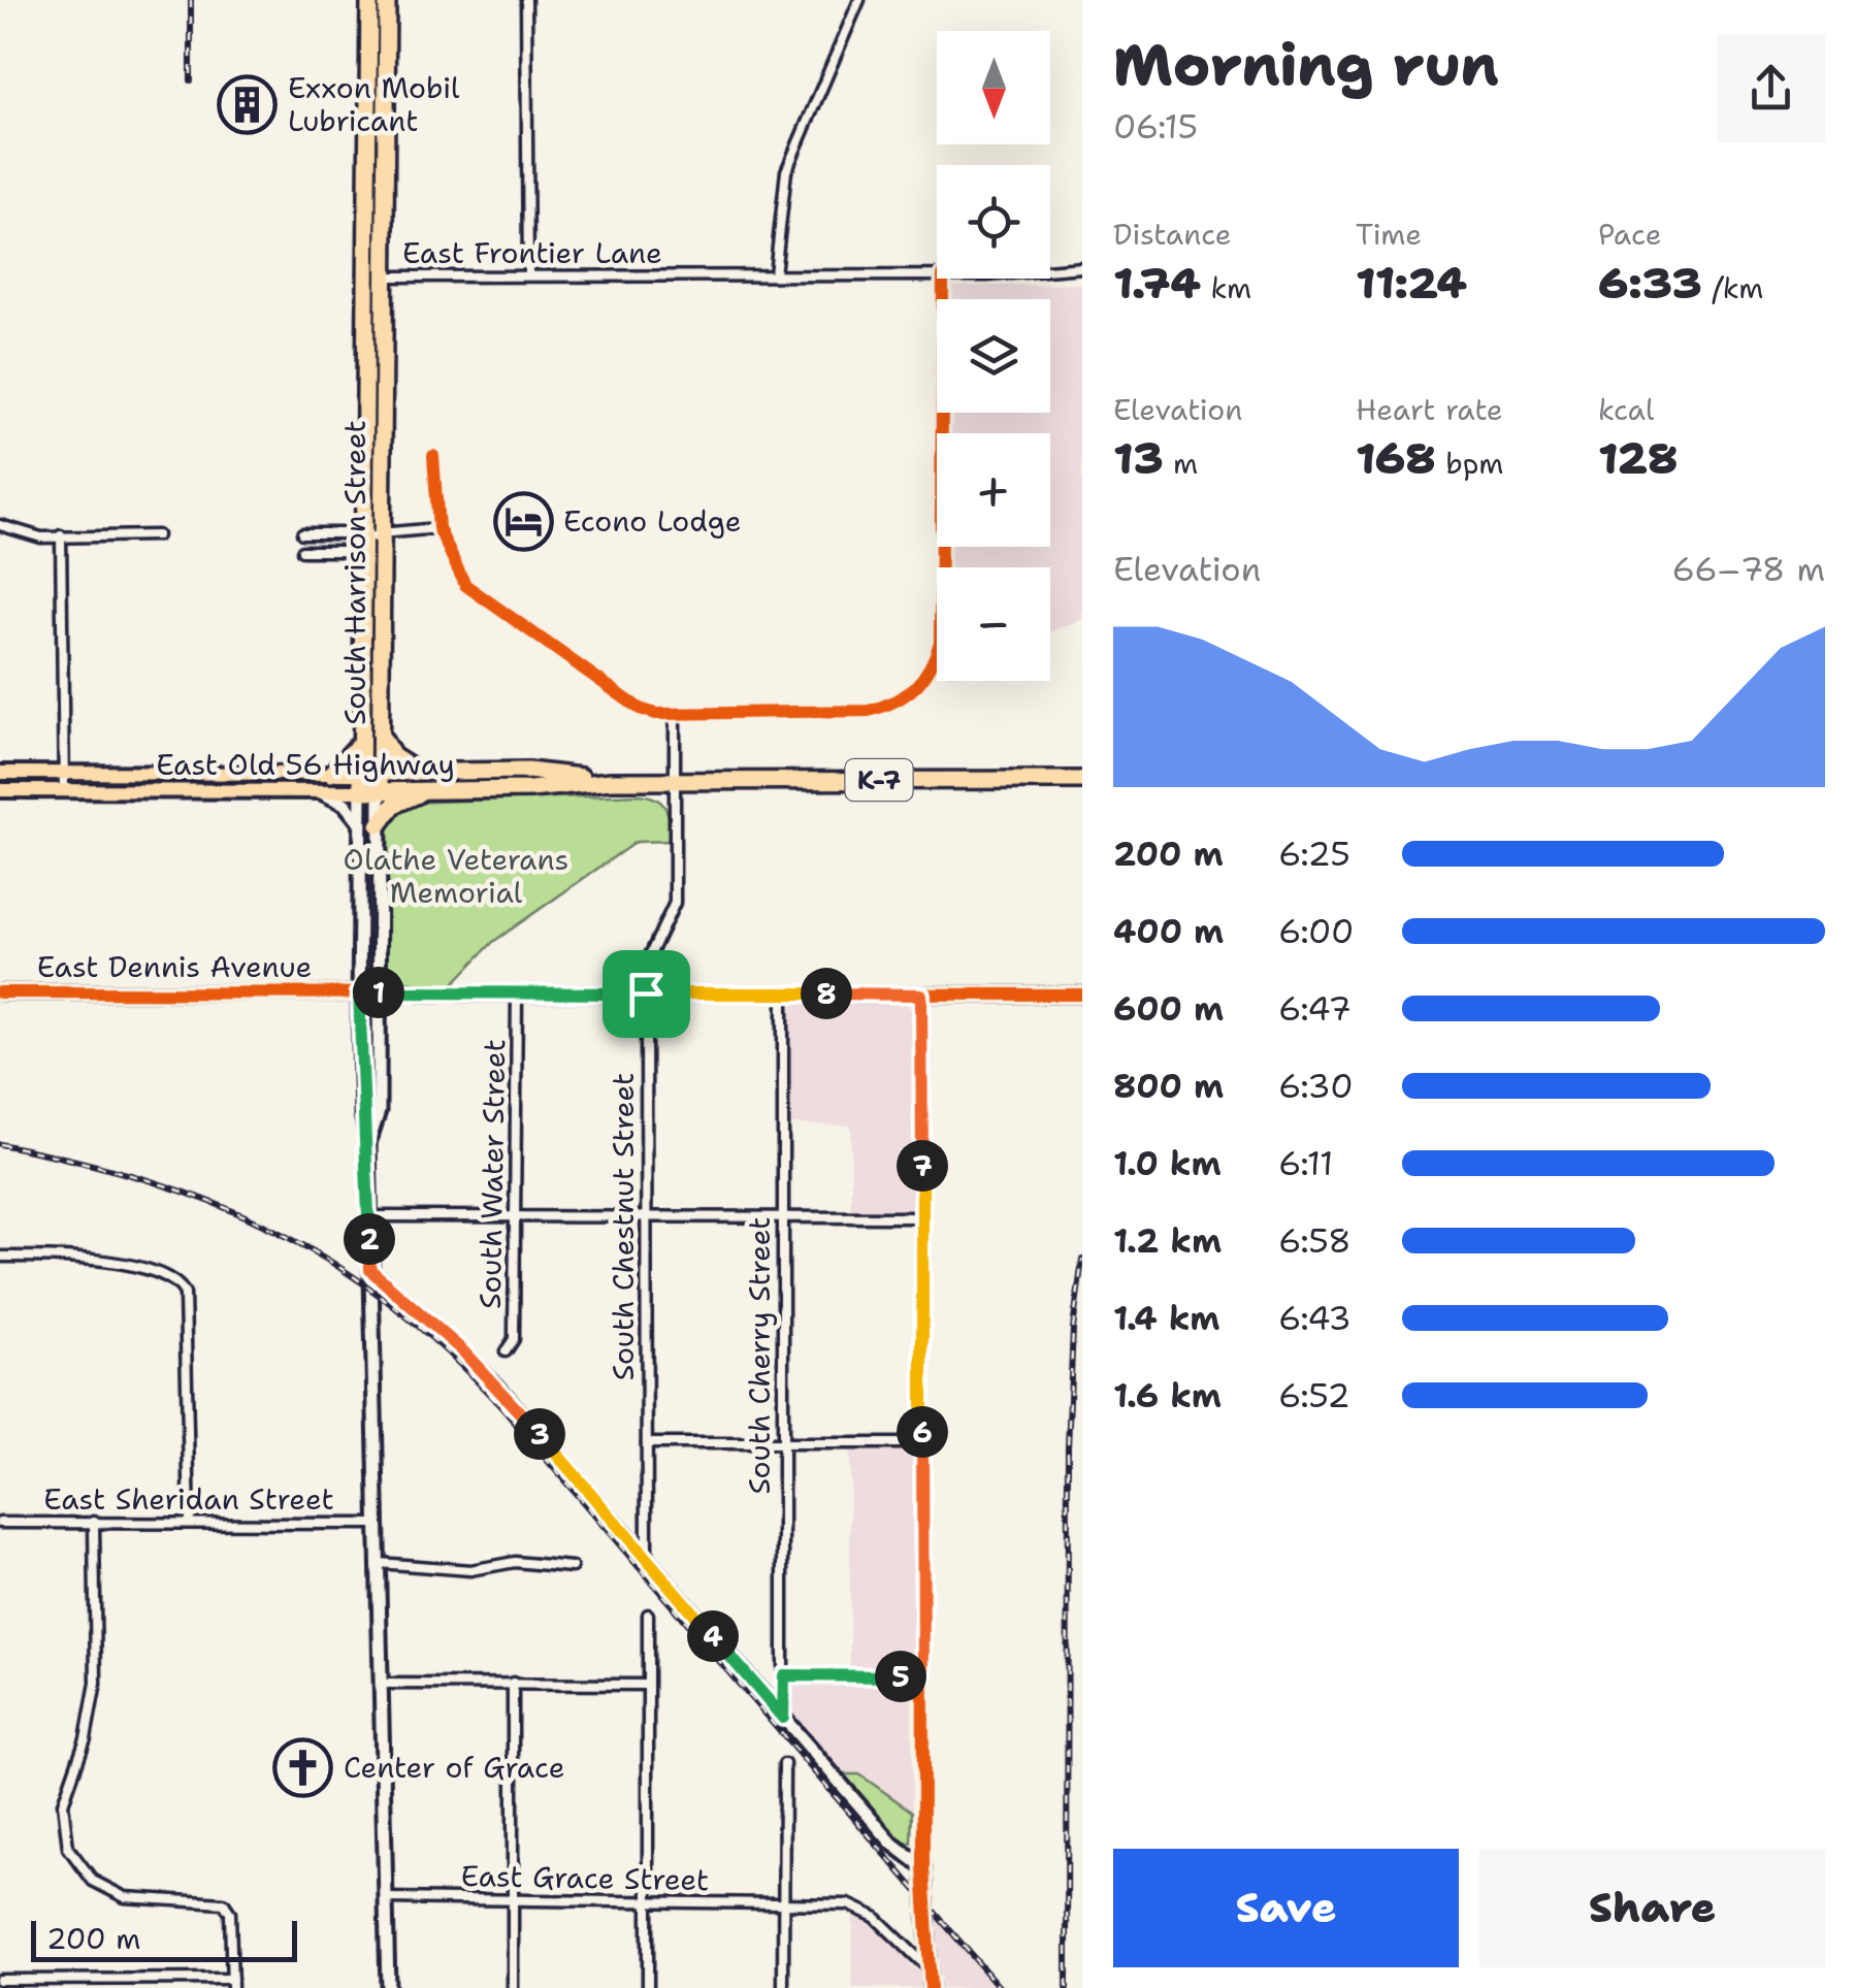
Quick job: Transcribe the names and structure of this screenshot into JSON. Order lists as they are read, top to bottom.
{
  "streets": {
    "highway": ["South Harrison Street", "East Old 56 Highway", "K-7"],
    "main road": ["East Dennis Avenue"],
    "street": [
      "East Frontier Lane",
      "South Water Street",
      "South Chestnut Street",
      "South Cherry Street",
      "East Sheridan Street",
      "East Grace Street"
    ]
  },
  "crossings": [
    ["East Frontier Lane", "South Harrison Street"],
    ["South Harrison Street", "East Old 56 Highway"],
    ["South Harrison Street", "East Dennis Avenue"],
    ["South Harrison Street", "East Sheridan Street"],
    ["South Harrison Street", "East Grace Street"],
    ["East Old 56 Highway", "K-7"],
    ["East Old 56 Highway", "South Chestnut Street"],
    ["K-7", "South Chestnut Street"],
    ["East Dennis Avenue", "South Water Street"],
    ["East Dennis Avenue", "South Chestnut Street"],
    ["East Dennis Avenue", "South Cherry Street"]
  ],
  "parks": ["Olathe Veterans Memorial"],
  "places": {
    "building": ["Exxon Mobil Lubricant"],
    "hotel": ["Econo Lodge"],
    "church": ["Center of Grace"]
  },
  "scale_bar": "200 m",
  "north": "bottom",
  "page": {
    "heading": ["Morning run", "06:15"],
    "map_buttons": ["+", "−"],
    "stats": [
      ["Distance", "1.74 km"],
      ["Time", "11:24"],
      ["Pace", "6:33 /km"],
      ["Elevation", "13 m"],
      ["Heart rate", "168 bpm"],
      ["kcal", "128"]
    ],
    "chart": ["Elevation", "66–78 m"],
    "list": [
      {
        "name": "200 m",
        "note": "6:25"
      },
      {
        "name": "400 m",
        "note": "6:00"
      },
      {
        "name": "600 m",
        "note": "6:47"
      },
      {
        "name": "800 m",
        "note": "6:30"
      },
      {
        "name": "1.0 km",
        "note": "6:11"
      },
      {
        "name": "1.2 km",
        "note": "6:58"
      },
      {
        "name": "1.4 km",
        "note": "6:43"
      },
      {
        "name": "1.6 km",
        "note": "6:52"
      }
    ],
    "pins": [
      "1",
      "8",
      "7",
      "2",
      "6",
      "3",
      "4",
      "5"
    ],
    "buttons": ["Save", "Share"],
    "scale": "200 m"
  }
}
